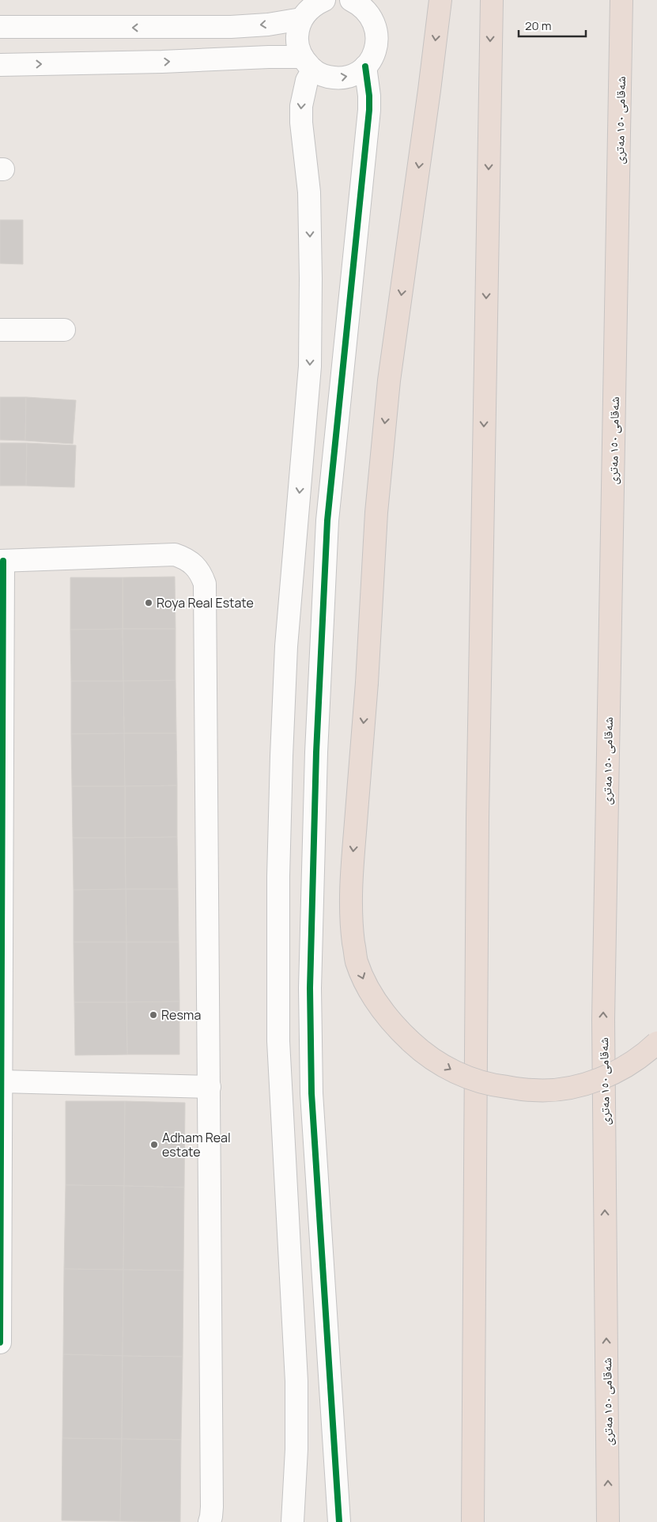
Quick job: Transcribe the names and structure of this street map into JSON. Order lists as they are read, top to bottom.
{
  "streets": {
    "highway": ["شەقامی ١٥٠ مەتری"]
  },
  "places": ["Roya Real Estate", "Resma", "Adham Real estate"],
  "scale_bar": "20 m"
}
